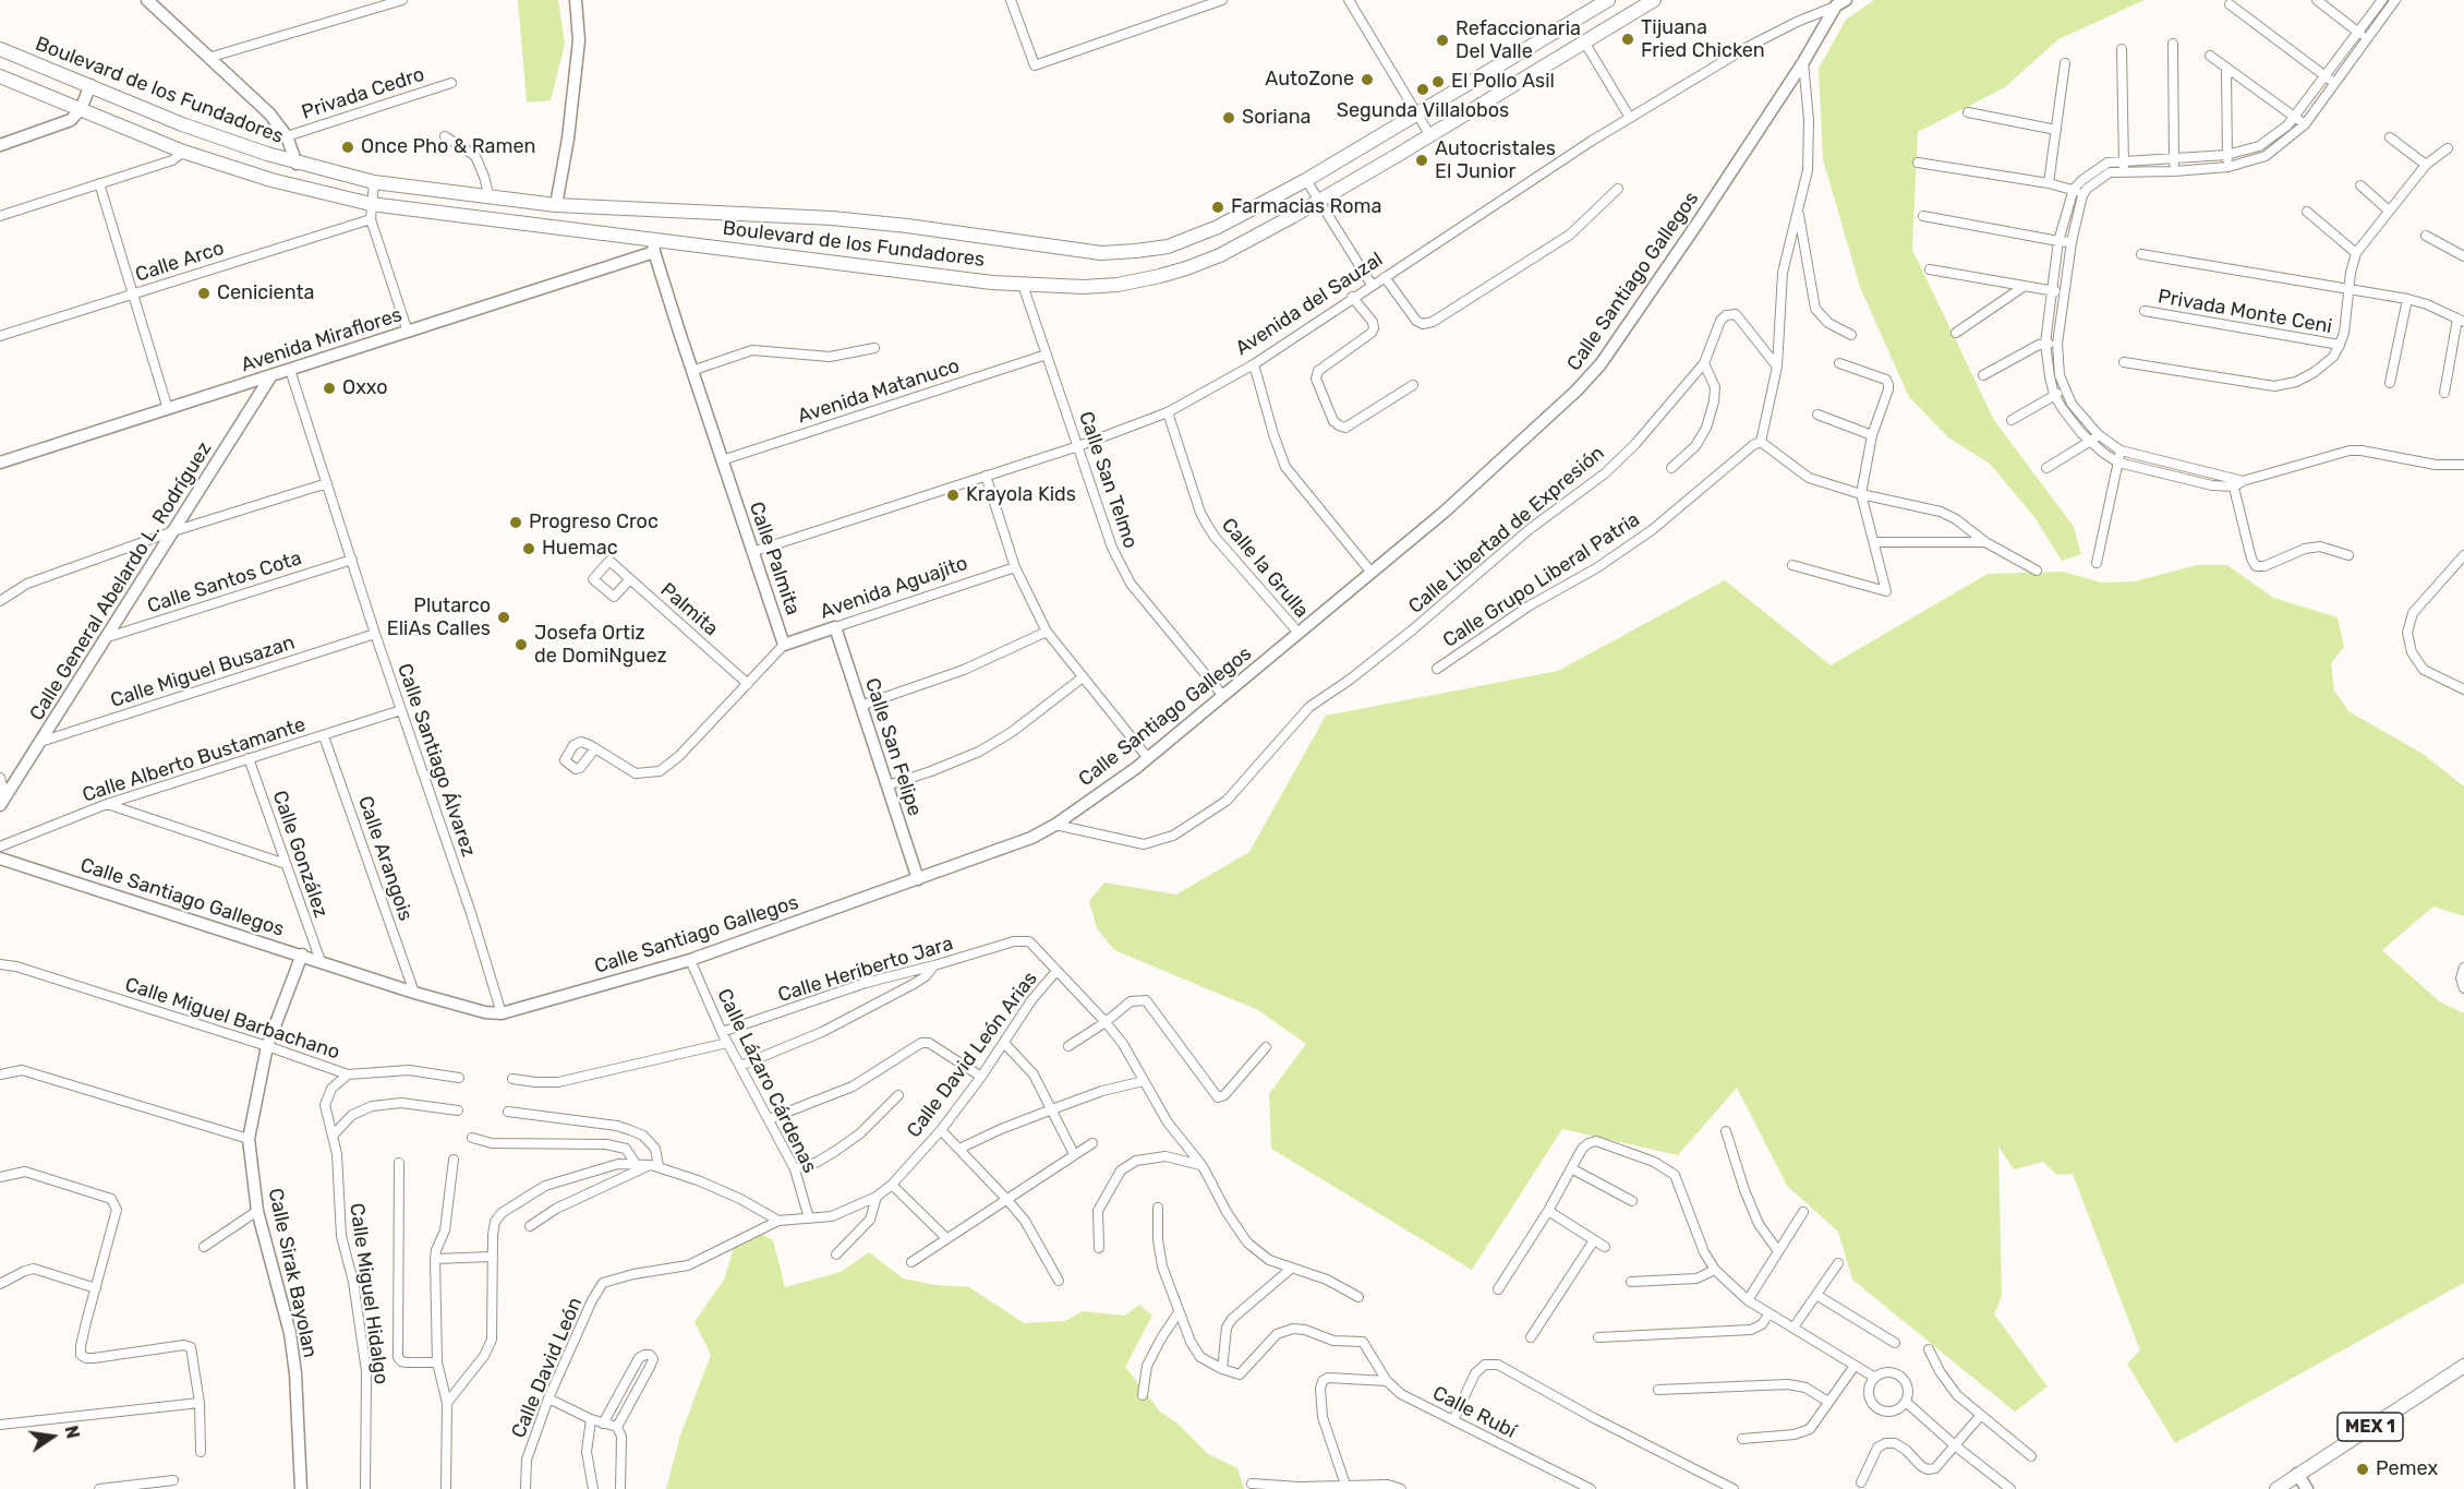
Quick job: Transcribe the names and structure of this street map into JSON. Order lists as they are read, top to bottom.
{
  "streets": {
    "main road": ["Boulevard de los Fundadores", "MEX 1"],
    "street": [
      "Privada Cedro",
      "Calle Arco",
      "Calle Santiago Gallegos",
      "Avenida del Sauzal",
      "Privada Monte Ceni",
      "Avenida Miraflores",
      "Avenida Matanuco",
      "Calle San Telmo",
      "Calle Libertad de Expresión",
      "Calle Palmita",
      "Calle la Grulla",
      "Calle Grupo Liberal Patria",
      "Calle General Abelardo L. Rodríguez",
      "Calle Santos Cota",
      "Avenida Aguajito",
      "Palmita",
      "Calle Miguel Busazan",
      "Calle San Felipe",
      "Calle Alberto Bustamante",
      "Calle Santiago Álvarez",
      "Calle González",
      "Calle Arangois",
      "Calle Heriberto Jara",
      "Calle Miguel Barbachano",
      "Calle David León Arias",
      "Calle Lázaro Cárdenas",
      "Calle Sirak Bayolan",
      "Calle Miguel Hidalgo",
      "Calle David León",
      "Calle Rubí"
    ]
  },
  "crossings": [
    ["Boulevard de los Fundadores", "Avenida Miraflores"],
    ["Boulevard de los Fundadores", "Calle San Telmo"],
    ["Boulevard de los Fundadores", "Calle Palmita"],
    ["Calle Santiago Gallegos", "Avenida del Sauzal"],
    ["Calle Santiago Gallegos", "Calle San Telmo"],
    ["Calle Santiago Gallegos", "Calle Libertad de Expresión"],
    ["Calle Santiago Gallegos", "Calle la Grulla"],
    ["Calle Santiago Gallegos", "Calle San Felipe"],
    ["Calle Santiago Gallegos", "Calle Santiago Álvarez"],
    ["Calle Santiago Gallegos", "Calle González"],
    ["Calle Santiago Gallegos", "Calle Arangois"],
    ["Calle Santiago Gallegos", "Calle Lázaro Cárdenas"],
    ["Calle Santiago Gallegos", "Calle Sirak Bayolan"],
    ["Avenida del Sauzal", "Calle San Telmo"],
    ["Avenida del Sauzal", "Calle Palmita"],
    ["Avenida del Sauzal", "Calle la Grulla"],
    ["Avenida Miraflores", "Calle Palmita"],
    ["Avenida Miraflores", "Calle General Abelardo L. Rodríguez"],
    ["Avenida Miraflores", "Calle Santiago Álvarez"],
    ["Avenida Matanuco", "Calle San Telmo"],
    ["Avenida Matanuco", "Calle Palmita"],
    ["Calle Palmita", "Avenida Aguajito"],
    ["Calle Palmita", "Palmita"],
    ["Calle General Abelardo L. Rodríguez", "Calle Santos Cota"],
    ["Calle General Abelardo L. Rodríguez", "Calle Miguel Busazan"],
    ["Calle Santos Cota", "Calle Santiago Álvarez"],
    ["Avenida Aguajito", "Calle San Felipe"],
    ["Calle Miguel Busazan", "Calle Santiago Álvarez"],
    ["Calle Alberto Bustamante", "Calle Santiago Álvarez"],
    ["Calle Alberto Bustamante", "Calle González"],
    ["Calle Alberto Bustamante", "Calle Arangois"],
    ["Calle Heriberto Jara", "Calle David León Arias"],
    ["Calle Heriberto Jara", "Calle Lázaro Cárdenas"],
    ["Calle Miguel Barbachano", "Calle Sirak Bayolan"],
    ["Calle Miguel Barbachano", "Calle Miguel Hidalgo"],
    ["Calle David León Arias", "Calle Lázaro Cárdenas"],
    ["Calle David León Arias", "Calle David León"]
  ],
  "places": [
    "Tijuana Fried Chicken",
    "Refaccionaria Del Valle",
    "AutoZone",
    "El Pollo Asil",
    "Segunda Villalobos",
    "Soriana",
    "Once Pho & Ramen",
    "Autocristales El Junior",
    "Farmacias Roma",
    "Cenicienta",
    "Oxxo",
    "Krayola Kids",
    "Progreso Croc",
    "Huemac",
    "Plutarco EliAs Calles",
    "Josefa Ortiz de DomiNguez",
    "Pemex"
  ],
  "north": "right"
}
